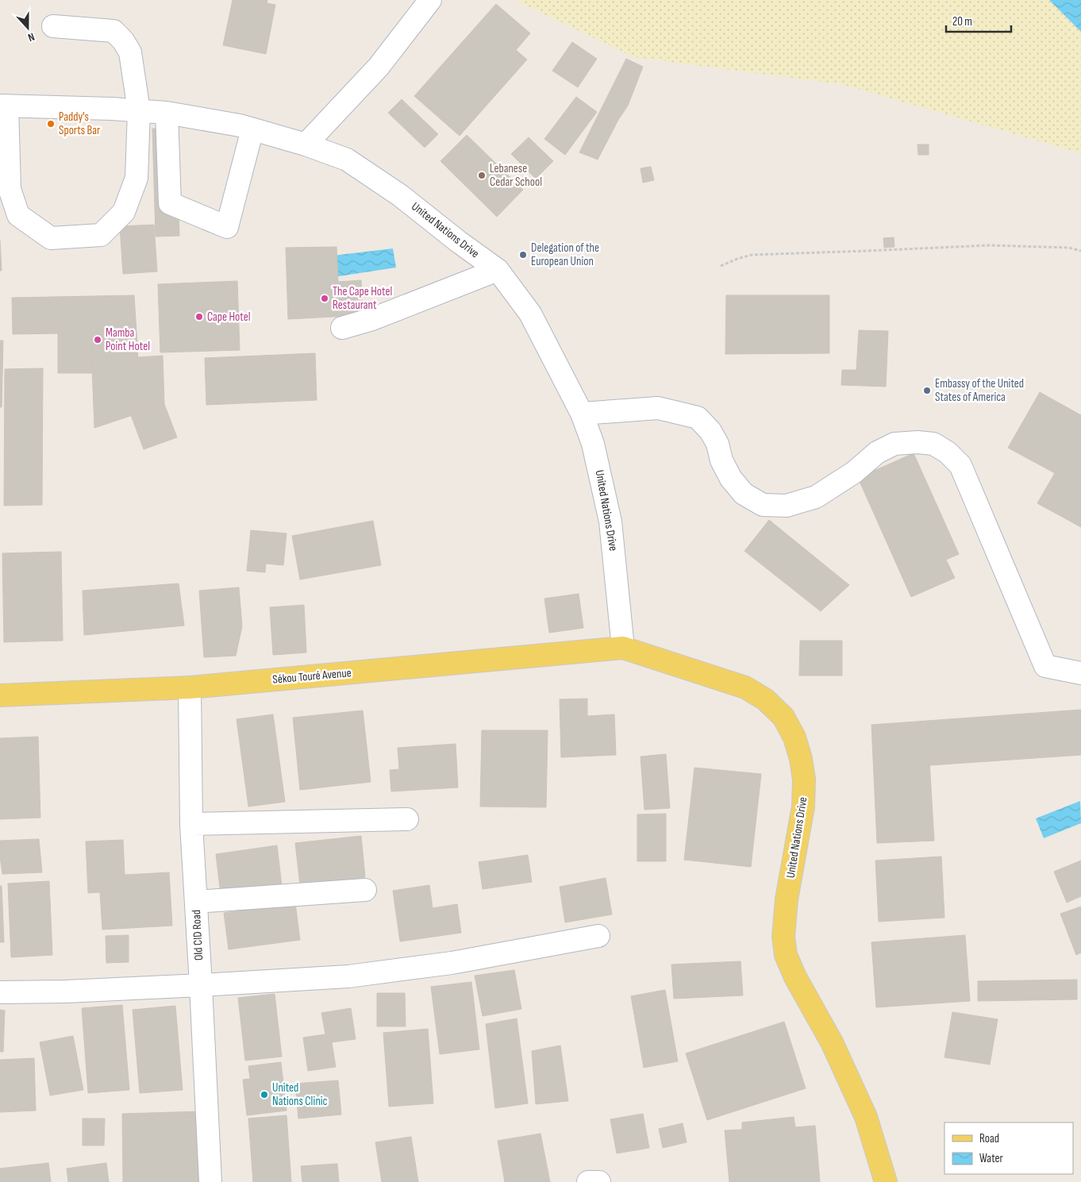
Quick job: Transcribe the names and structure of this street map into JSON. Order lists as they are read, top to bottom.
{
  "streets": {
    "main road": ["United Nations Drive", "Sékou Touré Avenue"],
    "street": ["Old CID Road"]
  },
  "crossings": [
    ["United Nations Drive", "Sékou Touré Avenue"],
    ["Sékou Touré Avenue", "Old CID Road"]
  ],
  "places": [
    "Paddy's Sports Bar",
    "Lebanese Cedar School",
    "Delegation of the European Union",
    "The Cape Hotel Restaurant",
    "Cape Hotel",
    "Mamba Point Hotel",
    "Embassy of the United States of America",
    "United Nations Clinic"
  ],
  "legend": ["Road", "Water"],
  "scale_bar": "20 m",
  "north": "bottom"
}
